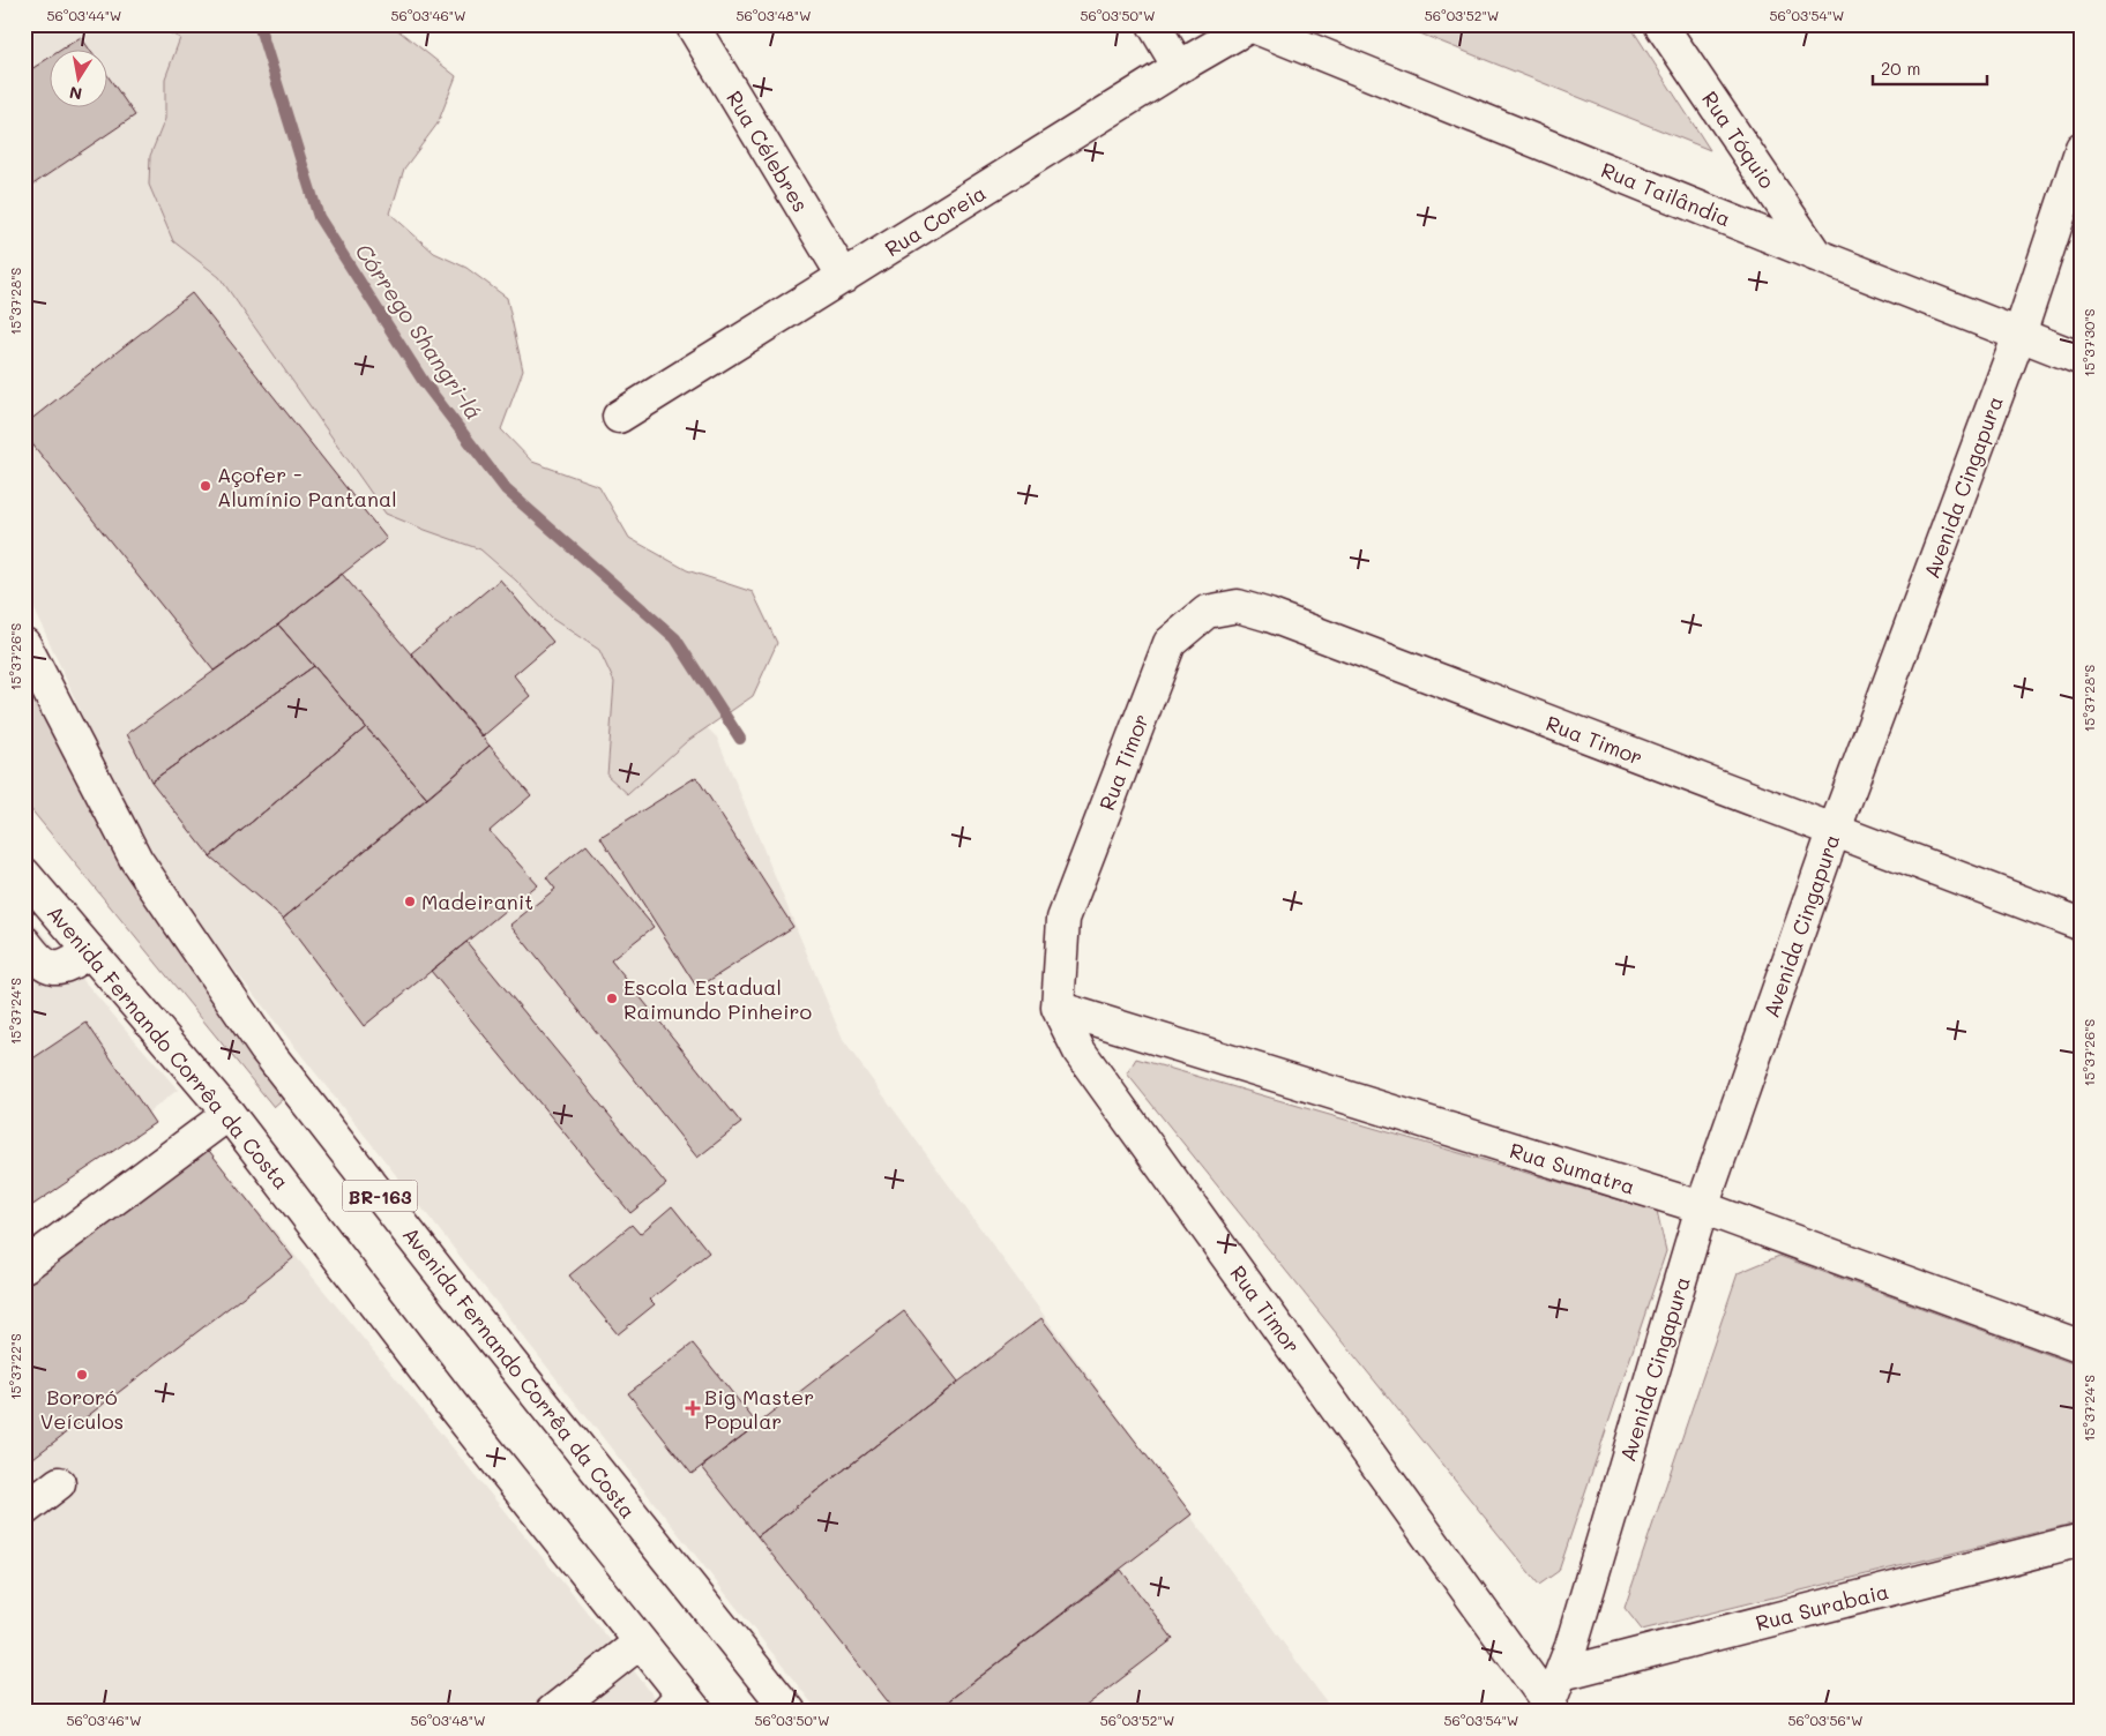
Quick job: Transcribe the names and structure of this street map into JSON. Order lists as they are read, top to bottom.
{
  "streets": {
    "main road": [
      "Rua Tóquio",
      "Rua Célebres",
      "Rua Tailândia",
      "Rua Coreia",
      "Avenida Cingapura",
      "Rua Timor",
      "Avenida Fernando Corrêa da Costa",
      "Rua Sumatra",
      "BR-163",
      "Rua Surabaia"
    ]
  },
  "crossings": [
    ["Rua Tóquio", "Rua Tailândia"],
    ["Rua Célebres", "Rua Coreia"],
    ["Rua Tailândia", "Rua Coreia"],
    ["Rua Tailândia", "Avenida Cingapura"],
    ["Avenida Cingapura", "Rua Timor"],
    ["Avenida Cingapura", "Rua Sumatra"],
    ["Avenida Cingapura", "Rua Surabaia"],
    ["Rua Timor", "Rua Sumatra"]
  ],
  "water": ["Córrego Shangri-lá"],
  "places": {
    "other": [
      "Açofer - Alumínio Pantanal",
      "Madeiranit",
      "Escola Estadual Raimundo Pinheiro",
      "Bororó Veículos"
    ],
    "health": ["Big Master Popular"]
  },
  "scale_bar": "20 m",
  "north": "bottom",
  "coordinates": [
    "56°03'44\"W",
    "56°03'46\"W",
    "56°03'48\"W",
    "56°03'50\"W",
    "56°03'52\"W",
    "56°03'54\"W",
    "15°37'28\"S",
    "15°37'30\"S",
    "15°37'26\"S",
    "15°37'24\"S",
    "15°37'22\"S",
    "56°03'56\"W"
  ]
}
